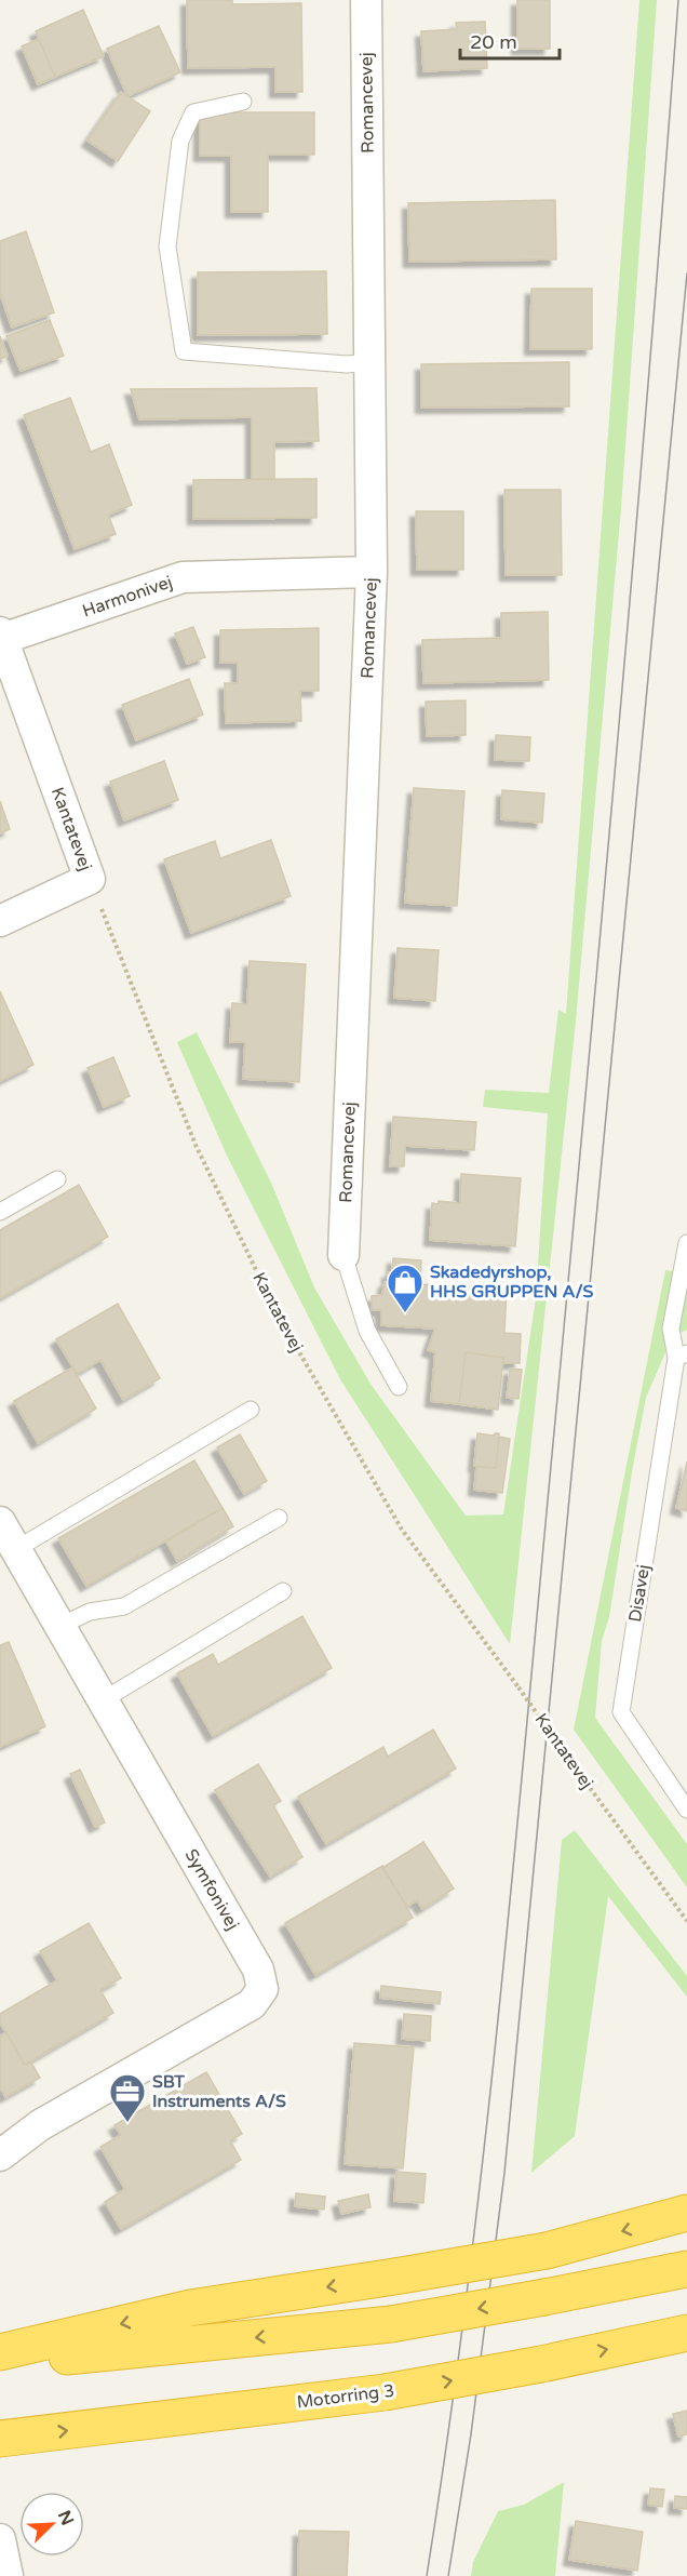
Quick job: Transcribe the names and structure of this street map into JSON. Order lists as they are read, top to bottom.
{
  "streets": {
    "highway": ["Motorring 3"],
    "street": [
      "Romancevej",
      "Harmonivej",
      "Kantatevej",
      "Symfonivej"
    ],
    "lane": ["Disavej"]
  },
  "crossings": [
    ["Romancevej", "Harmonivej"],
    ["Harmonivej", "Kantatevej"]
  ],
  "places": {
    "shop": ["Skadedyrshop, HHS GRUPPEN A/S"],
    "office": ["SBT Instruments A/S"]
  },
  "scale_bar": "20 m",
  "north": "top right"
}
